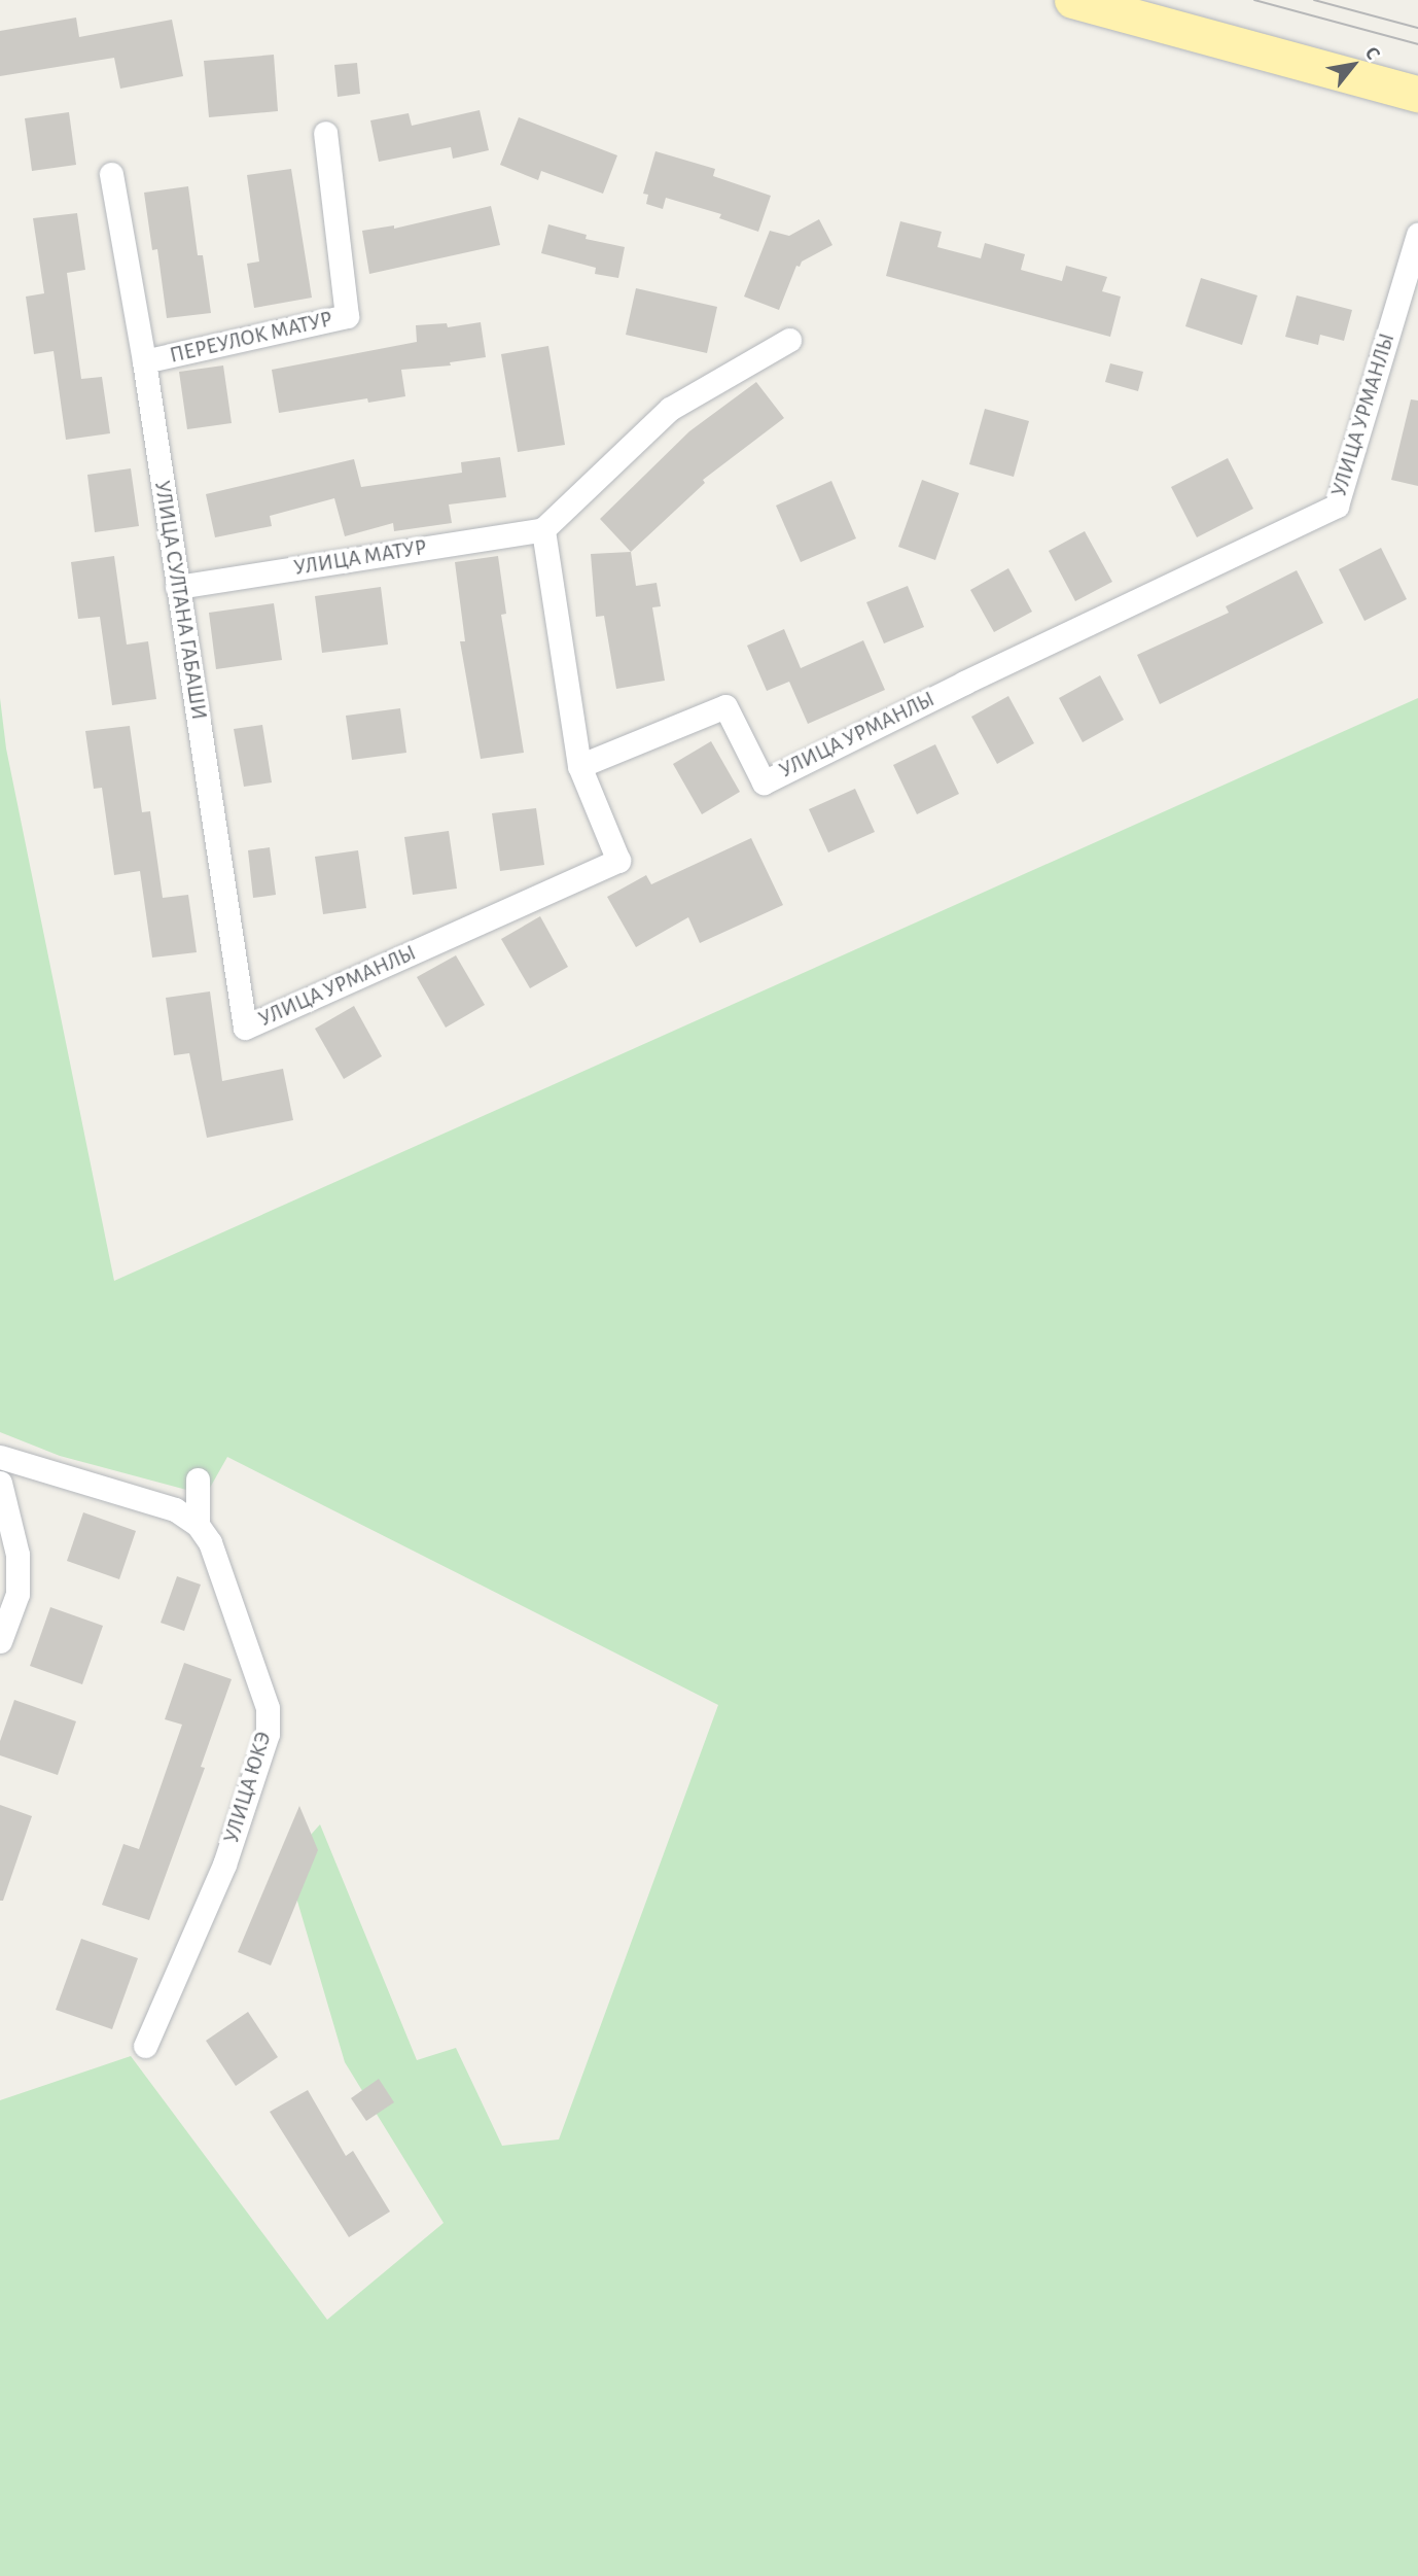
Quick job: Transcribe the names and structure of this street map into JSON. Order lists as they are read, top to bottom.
{
  "streets": {
    "street": [
      "ПЕРЕУЛОК МАТУР",
      "УЛИЦА УРМАНЛЫ",
      "УЛИЦА МАТУР",
      "УЛИЦА СУЛТАНА ГАБАШИ",
      "УЛИЦА ЮКЭ"
    ]
  },
  "crossings": [
    ["ПЕРЕУЛОК МАТУР", "УЛИЦА СУЛТАНА ГАБАШИ"],
    ["УЛИЦА УРМАНЛЫ", "УЛИЦА СУЛТАНА ГАБАШИ"],
    ["УЛИЦА МАТУР", "УЛИЦА СУЛТАНА ГАБАШИ"]
  ],
  "north": "top right"
}
